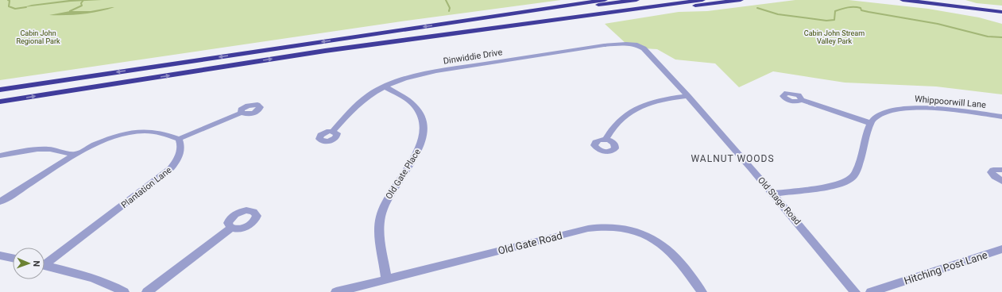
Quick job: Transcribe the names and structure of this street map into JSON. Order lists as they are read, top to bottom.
{
  "streets": {
    "street": [
      "Dinwiddie Drive",
      "Whippoorwill Lane",
      "Old Gate Place",
      "Plantation Lane",
      "Old Stage Road",
      "Old Gate Road",
      "Hitching Post Lane"
    ]
  },
  "crossings": [
    ["Dinwiddie Drive", "Old Gate Place"],
    ["Dinwiddie Drive", "Old Stage Road"],
    ["Old Gate Place", "Old Gate Road"]
  ],
  "districts": ["WALNUT WOODS"],
  "parks": ["Cabin John Regional Park", "Cabin John Stream Valley Park"],
  "north": "right"
}
